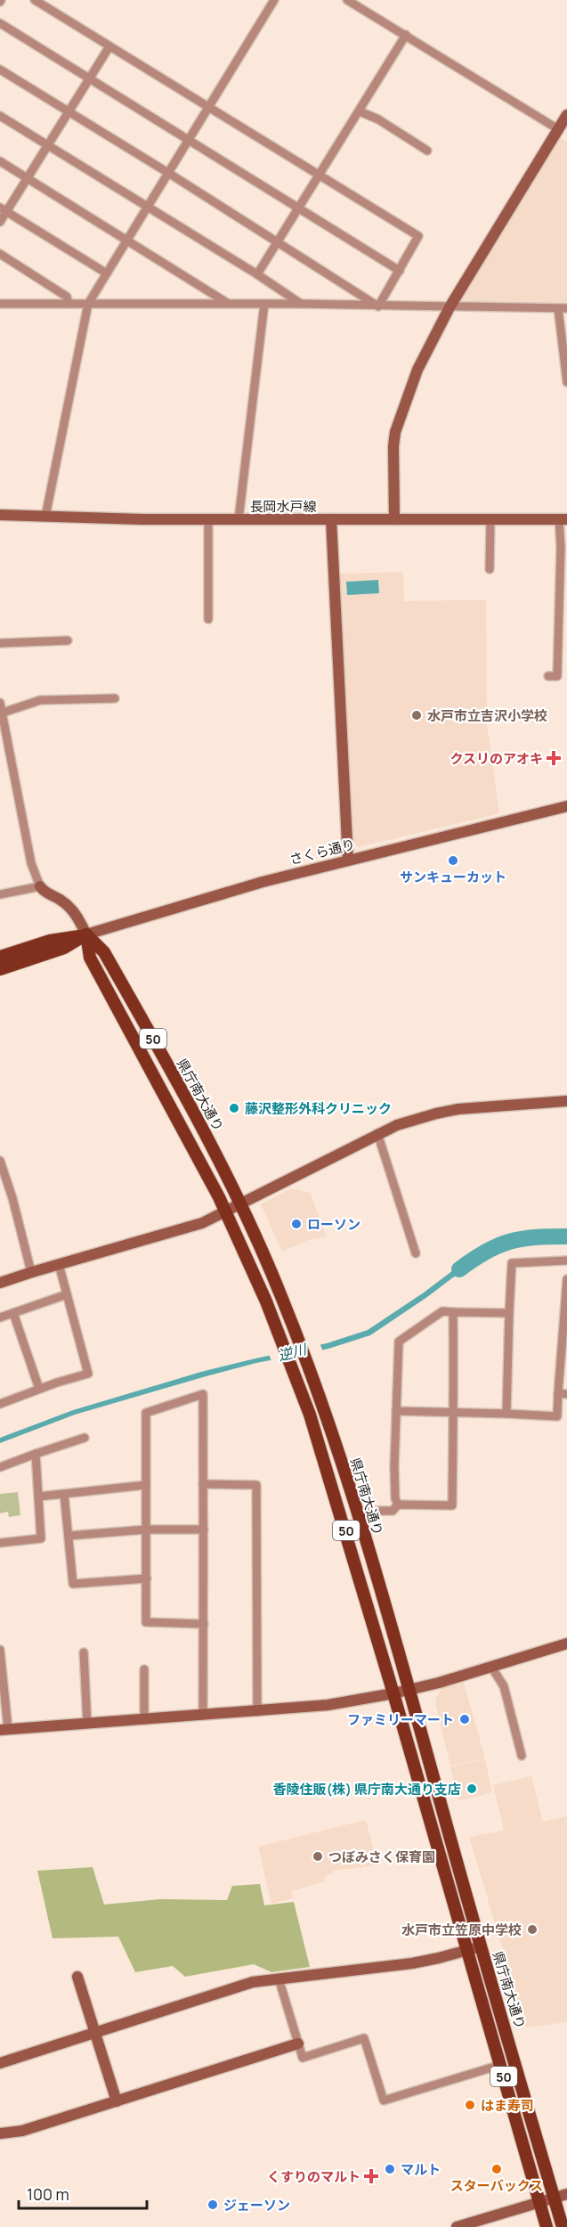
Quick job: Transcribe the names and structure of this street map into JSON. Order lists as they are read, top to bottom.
{
  "streets": {
    "main road": ["さくら通り", "50", "県庁南大通り"],
    "street": ["長岡水戸線"]
  },
  "crossings": [
    ["さくら通り", "50"],
    ["さくら通り", "県庁南大通り"],
    ["50", "県庁南大通り"]
  ],
  "water": ["逆川"],
  "places": {
    "other": [
      "水戸市立吉沢小学校",
      "サンキューカット",
      "藤沢整形外科クリニック",
      "ローソン",
      "ファミリーマート",
      "香陵住販(株) 県庁南大通り支店",
      "つぼみさく保育園",
      "水戸市立笠原中学校",
      "はま寿司",
      "マルト",
      "スターバックス",
      "ジェーソン"
    ],
    "health": ["クスリのアオキ", "くすりのマルト"]
  },
  "scale_bar": "100 m"
}
